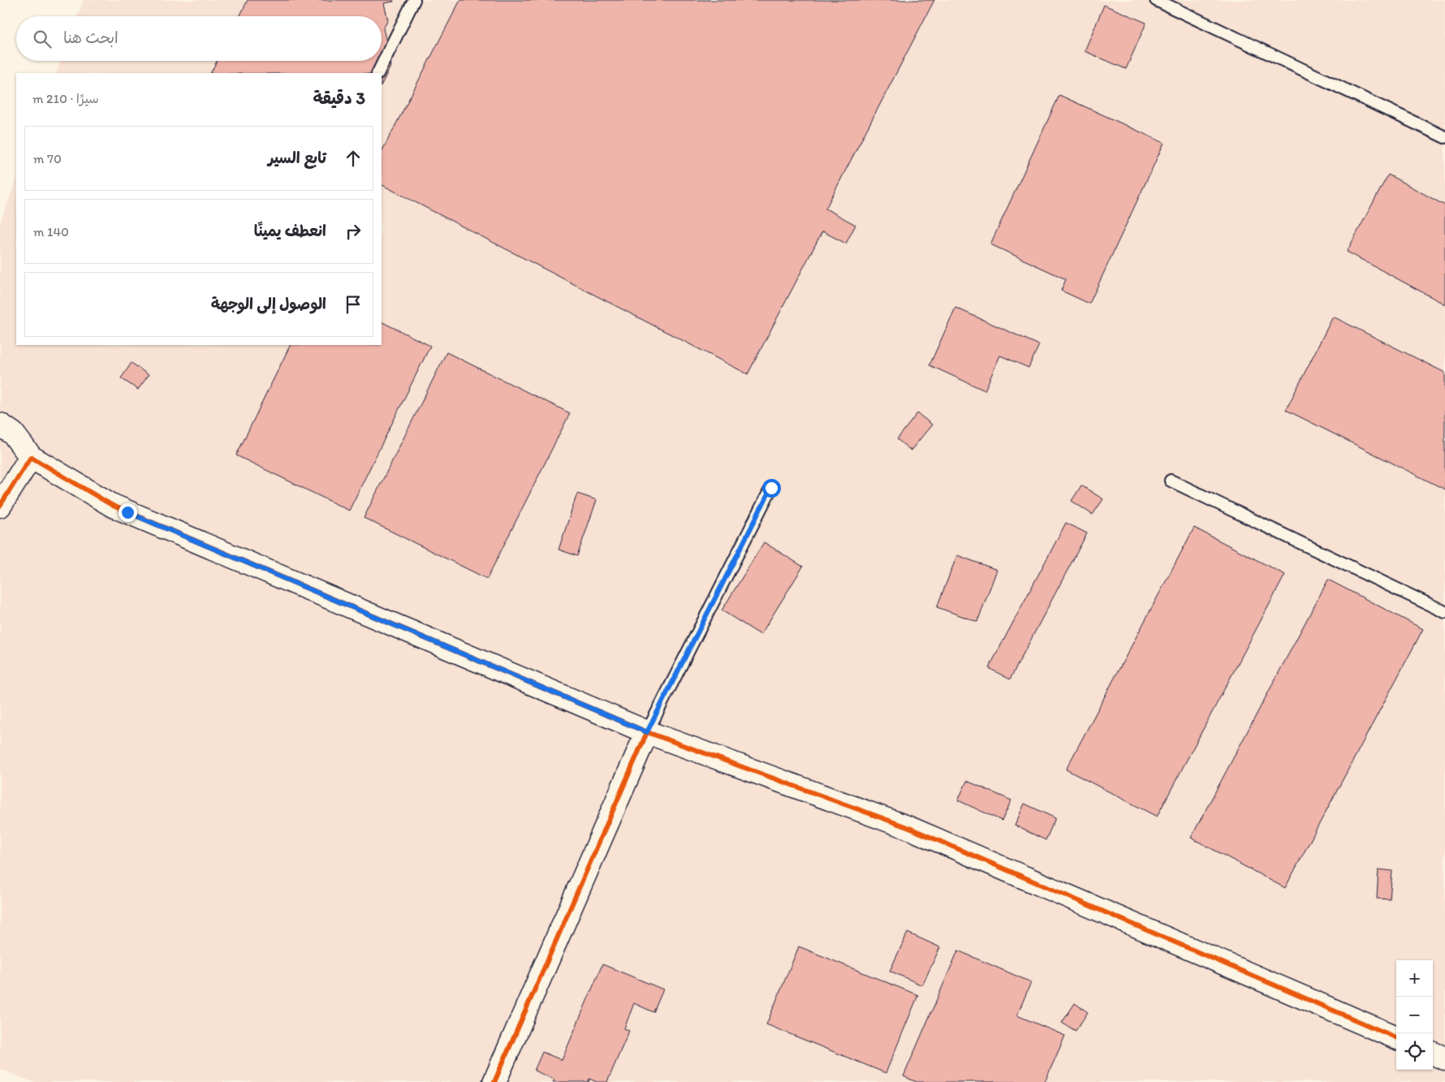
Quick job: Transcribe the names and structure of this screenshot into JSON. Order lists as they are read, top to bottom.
{
  "page": {
    "search": "ابحث هنا",
    "heading": ["3 دقيقة", "سيرًا · 210 m"],
    "list": [
      ["تابع السير", "70 m"],
      ["انعطف يمينًا", "140 m"],
      "الوصول إلى الوجهة"
    ],
    "map_buttons": ["+", "−"]
  }
}
